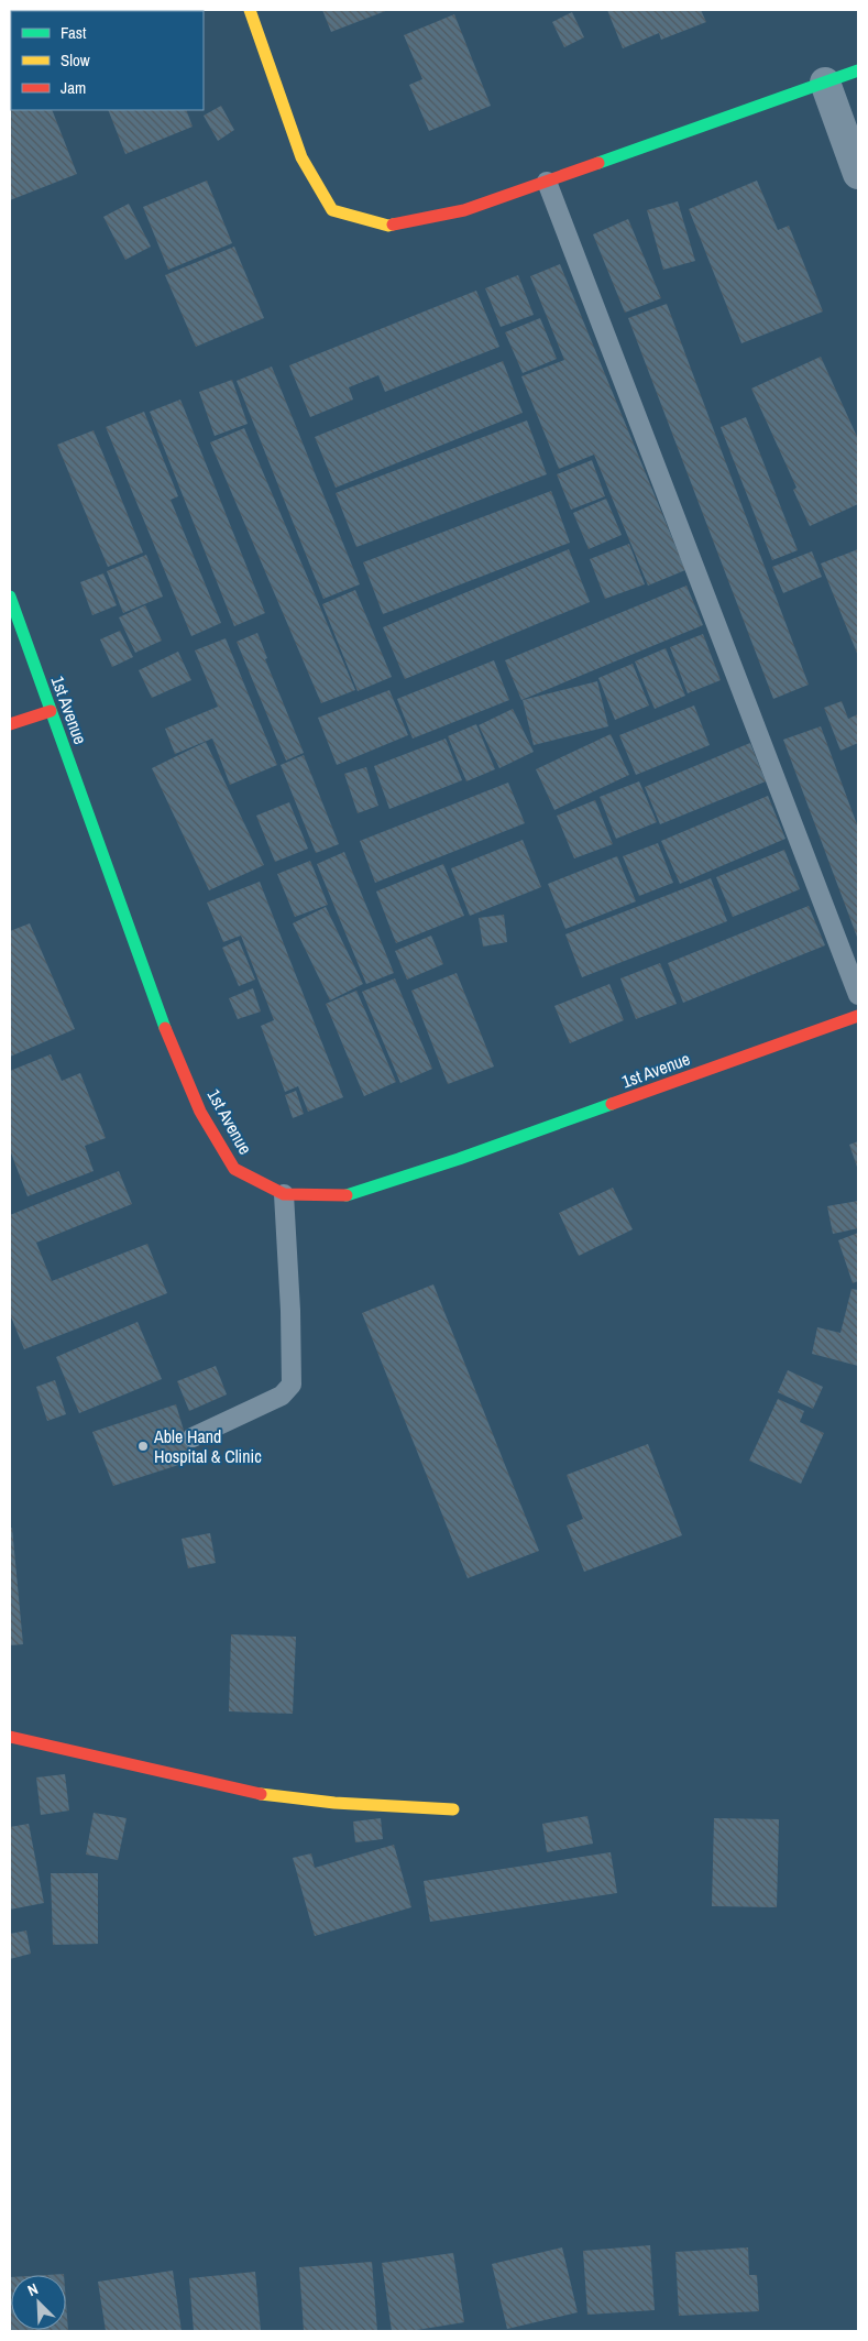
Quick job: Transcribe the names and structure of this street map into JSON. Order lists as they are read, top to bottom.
{
  "streets": {
    "street": ["1st Avenue"]
  },
  "places": ["Able Hand Hospital & Clinic"],
  "legend": ["Fast", "Slow", "Jam"],
  "north": "top left"
}
